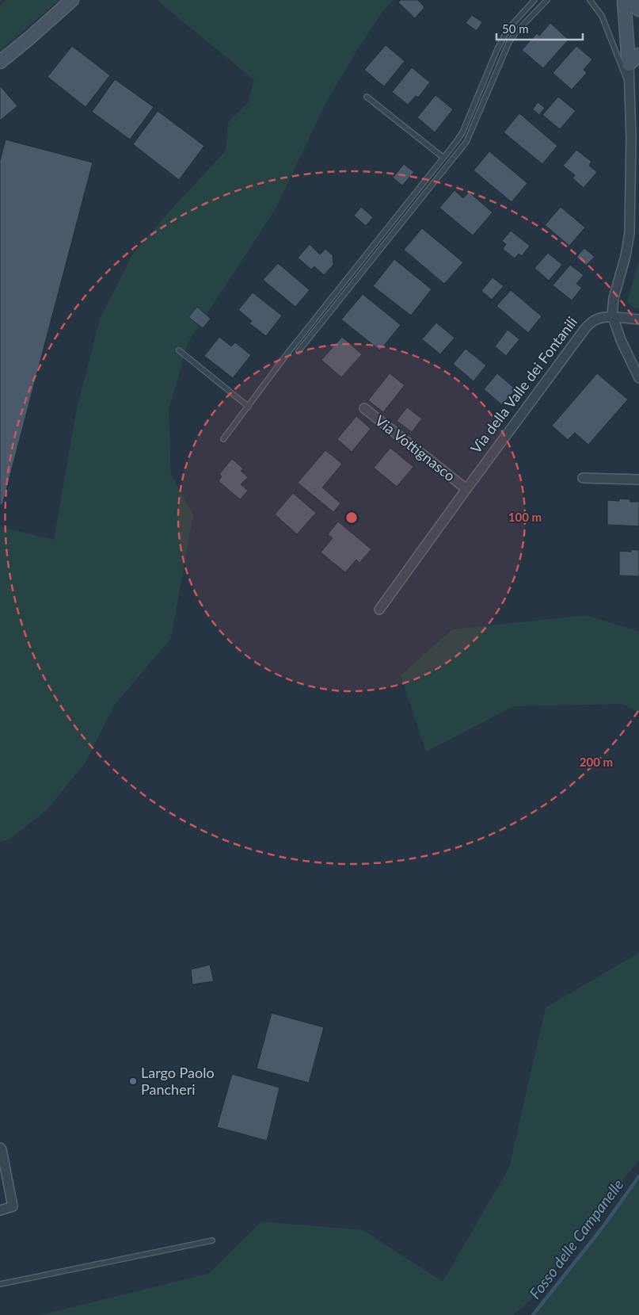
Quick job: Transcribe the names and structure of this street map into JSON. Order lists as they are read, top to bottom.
{
  "streets": {
    "street": ["Via della Valle dei Fontanili", "Via Vottignasco"]
  },
  "crossings": [
    ["Via della Valle dei Fontanili", "Via Vottignasco"]
  ],
  "water": ["Fosso delle Campanelle"],
  "places": ["Largo Paolo Pancheri"],
  "scale_bar": "50 m",
  "rings": ["100 m", "200 m"]
}
